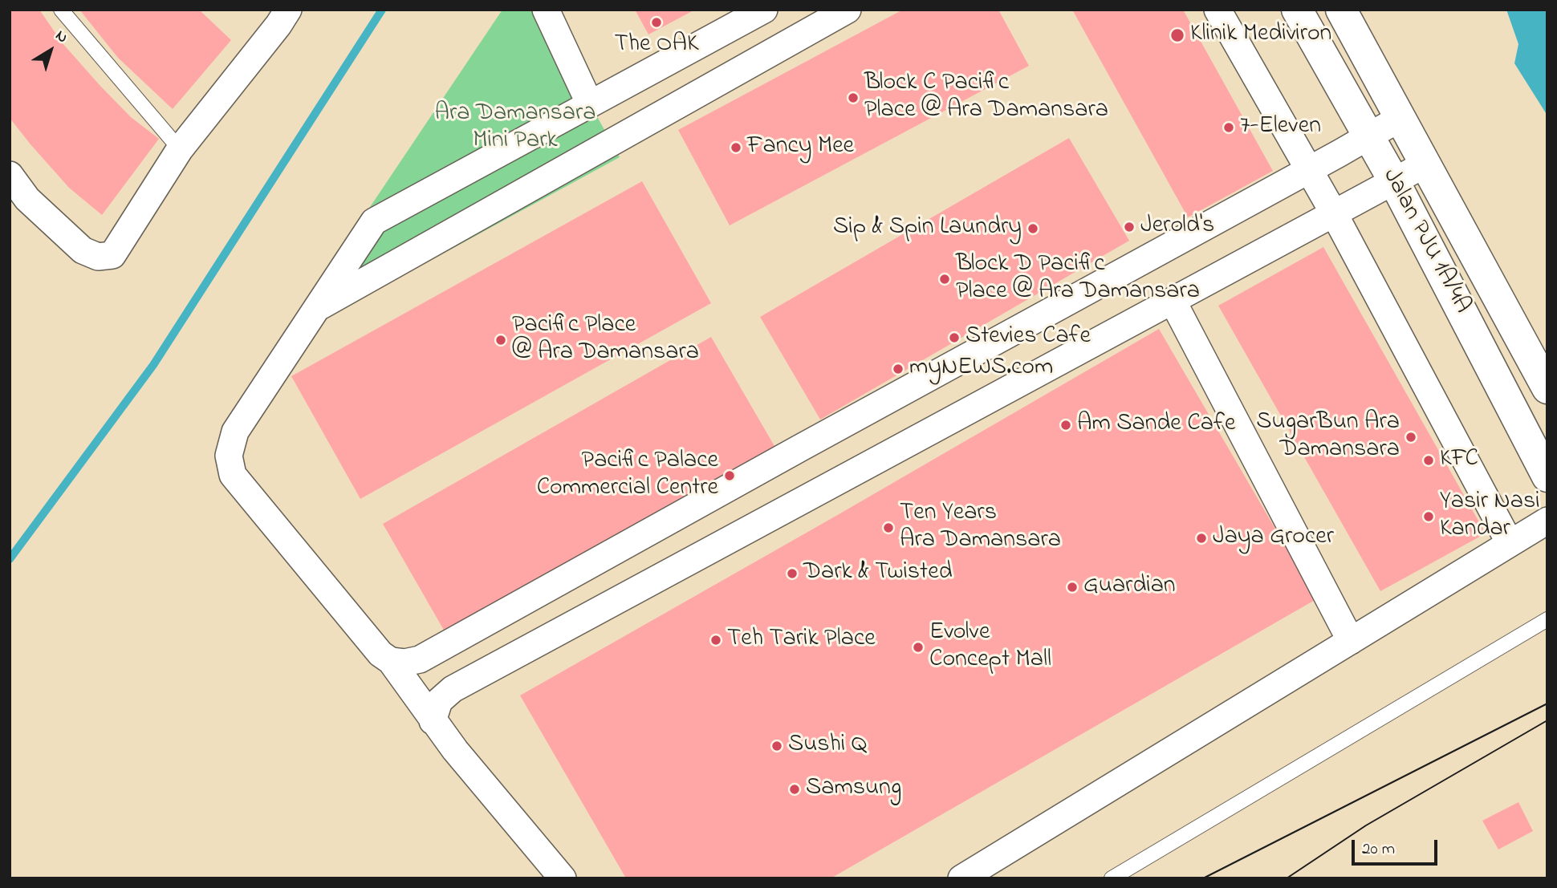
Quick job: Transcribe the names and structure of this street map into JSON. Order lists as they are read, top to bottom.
{
  "streets": {
    "street": ["Jalan PJU 1A/4A"]
  },
  "parks": ["Ara Damansara Mini Park"],
  "places": [
    "The OAK",
    "Klinik Mediviron",
    "Block C Pacific Place @ Ara Damansara",
    "7-Eleven",
    "Fancy Mee",
    "Jerold's",
    "Sip & Spin Laundry",
    "Block D Pacific Place @ Ara Damansara",
    "Stevies Cafe",
    "Pacific Place @ Ara Damansara",
    "myNEWS.com",
    "Am Sande Cafe",
    "SugarBun Ara Damansara",
    "KFC",
    "Pacific Palace Commercial Centre",
    "Yasir Nasi Kandar",
    "Ten Years Ara Damansara",
    "Jaya Grocer",
    "Dark & Twisted",
    "Guardian",
    "Teh Tarik Place",
    "Evolve Concept Mall",
    "Sushi Q",
    "Samsung"
  ],
  "scale_bar": "20 m",
  "north": "top right"
}
